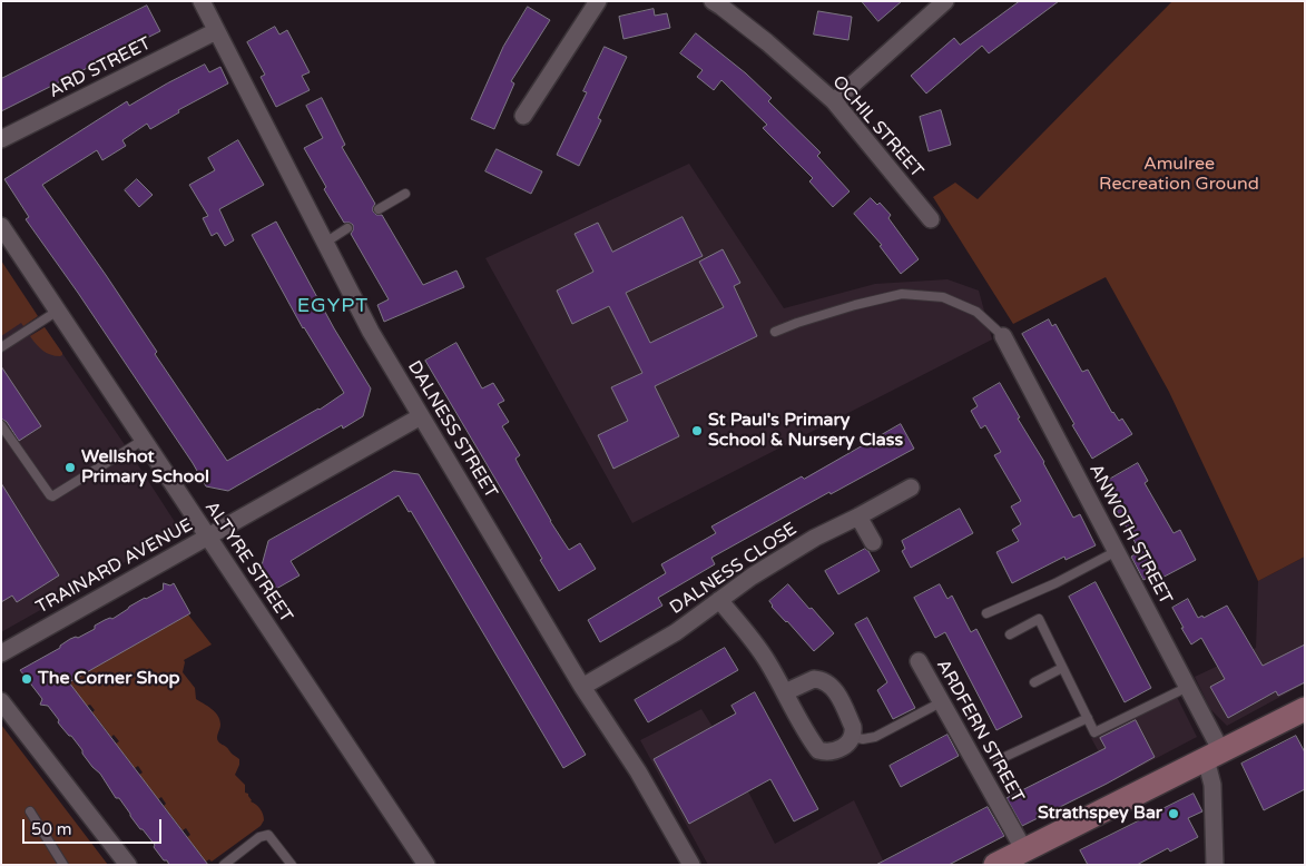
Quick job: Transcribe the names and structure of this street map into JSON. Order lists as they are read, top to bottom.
{
  "streets": {
    "street": [
      "ARD STREET",
      "OCHIL STREET",
      "DALNESS STREET",
      "ANWOTH STREET",
      "ALTYRE STREET",
      "TRAINARD AVENUE",
      "DALNESS CLOSE",
      "ARDFERN STREET"
    ]
  },
  "crossings": [
    ["ARD STREET", "DALNESS STREET"],
    ["DALNESS STREET", "TRAINARD AVENUE"],
    ["DALNESS STREET", "DALNESS CLOSE"],
    ["ALTYRE STREET", "TRAINARD AVENUE"]
  ],
  "districts": ["EGYPT"],
  "parks": ["Amulree Recreation Ground"],
  "places": [
    "St Paul's Primary School & Nursery Class",
    "Wellshot Primary School",
    "The Corner Shop",
    "Strathspey Bar"
  ],
  "scale_bar": "50 m"
}
